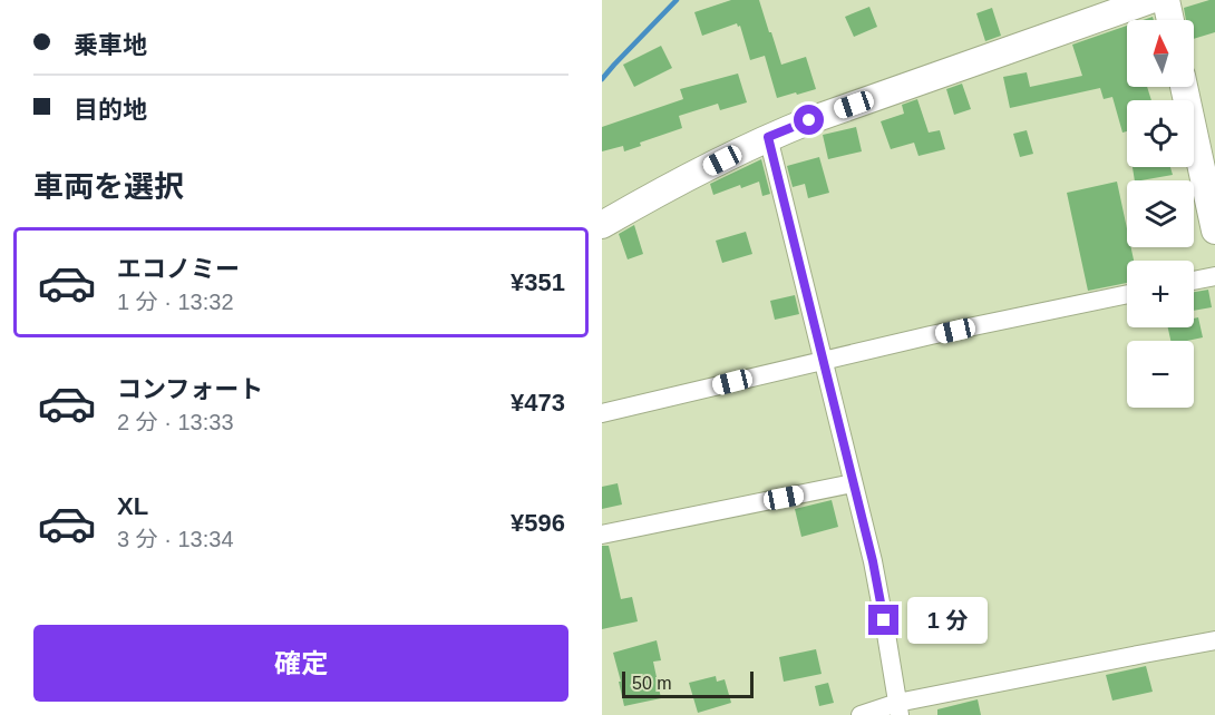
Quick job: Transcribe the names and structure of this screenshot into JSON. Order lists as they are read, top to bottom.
{
  "scale_bar": "50 m",
  "north": "top",
  "page": {
    "banner": ["乗車地", "目的地"],
    "map_buttons": ["+", "−"],
    "heading": "車両を選択",
    "list": [
      {
        "name": "エコノミー",
        "note": "1 分 · 13:32",
        "value": "¥351"
      },
      {
        "name": "コンフォート",
        "note": "2 分 · 13:33",
        "value": "¥473"
      },
      {
        "name": "XL",
        "note": "3 分 · 13:34",
        "value": "¥596"
      }
    ],
    "bubble": "1 分",
    "buttons": "確定",
    "scale": "50 m"
  }
}
